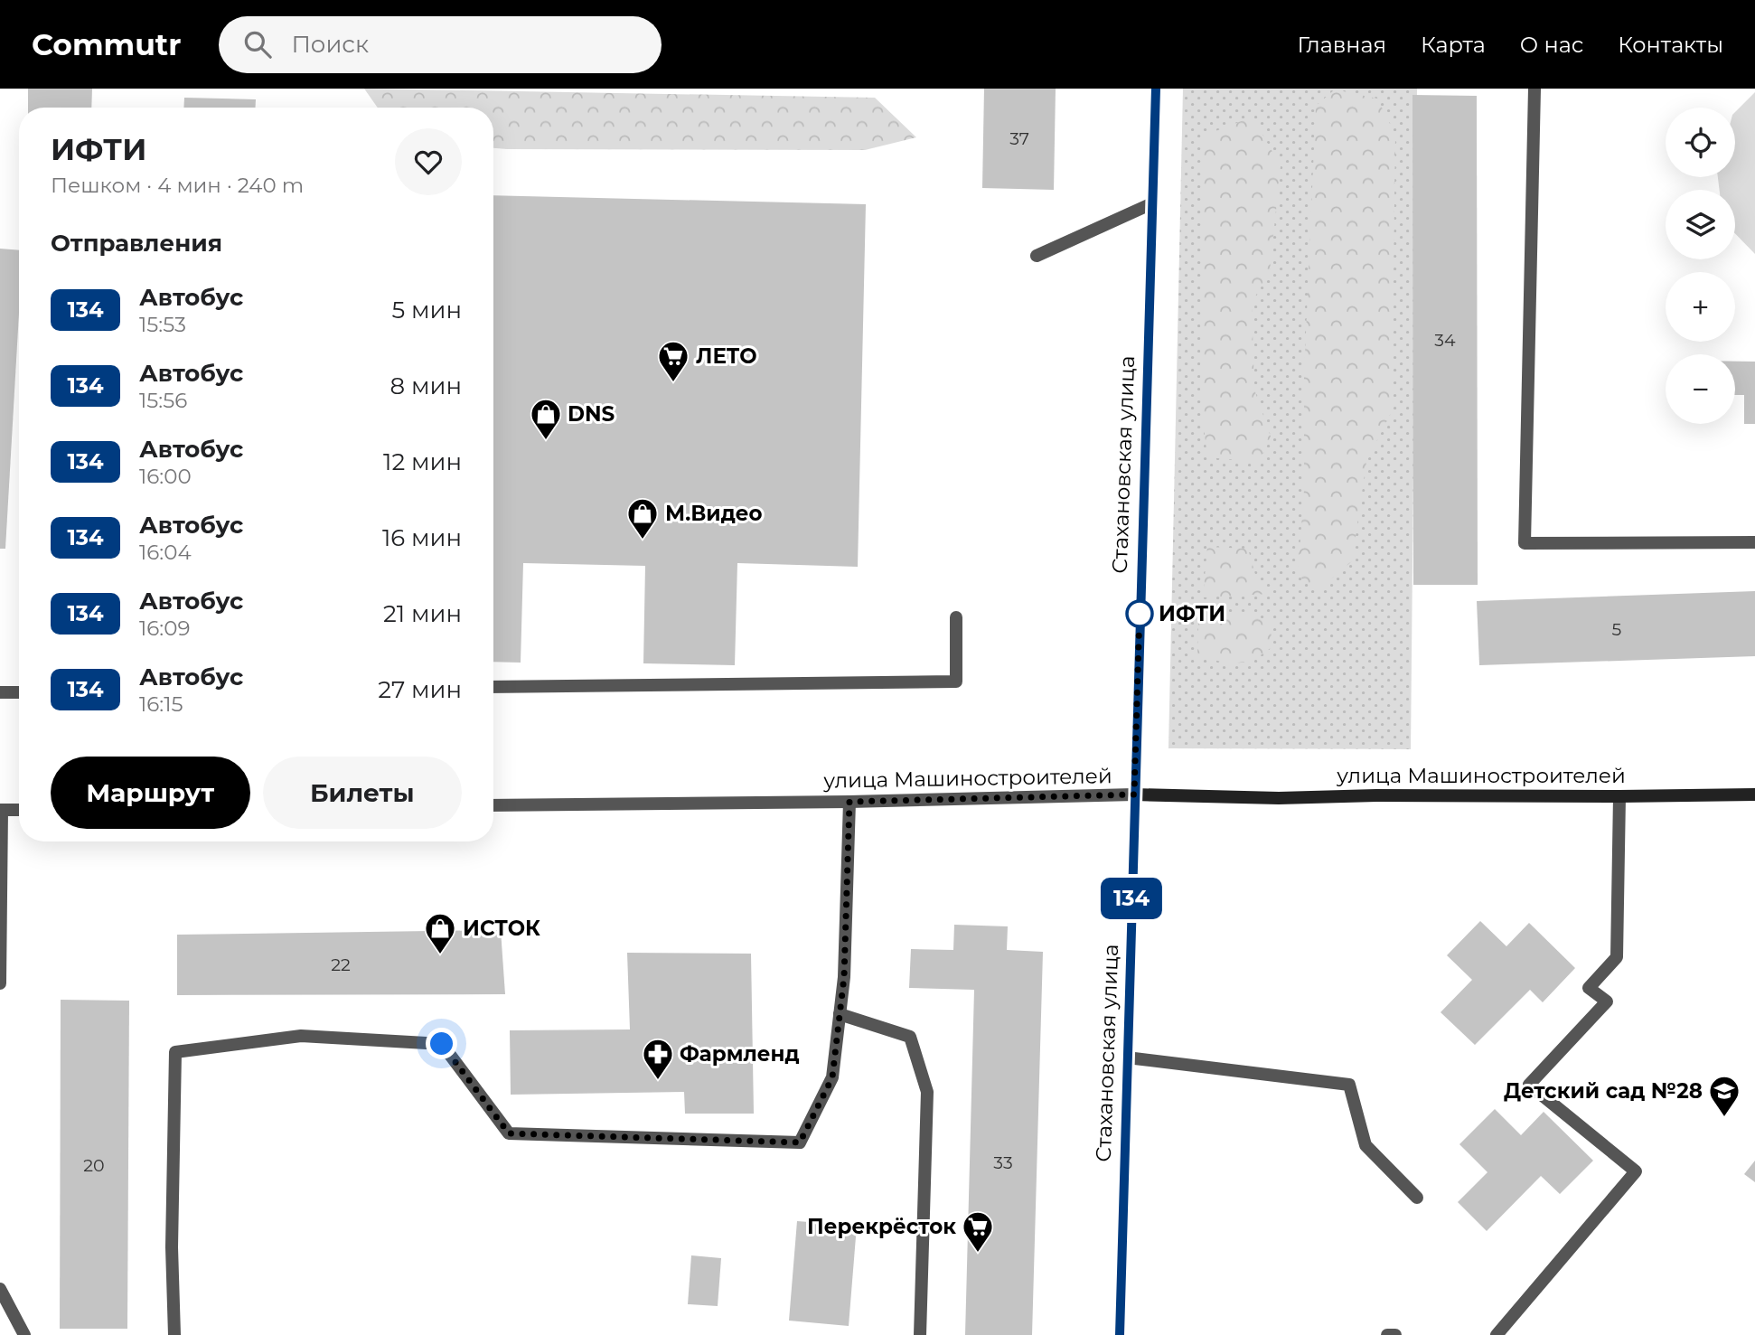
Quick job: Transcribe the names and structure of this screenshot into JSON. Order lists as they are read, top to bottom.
{
  "streets": {
    "street": ["Стахановская улица", "улица Машиностроителей"]
  },
  "crossings": [
    ["Стахановская улица", "улица Машиностроителей"]
  ],
  "places": {
    "supermarket": ["ЛЕТО", "Перекрёсток"],
    "shop": ["DNS", "М.Видео", "ИСТОК"],
    "other": ["ИФТИ"],
    "pharmacy": ["Фармленд"],
    "school or university": ["Детский сад №28"]
  },
  "lines": ["bus line 134"],
  "house_numbers": [
    "37",
    "34",
    "5",
    "22",
    "33",
    "20"
  ],
  "page": {
    "header": "Commutr",
    "search": "Поиск",
    "nav": [
      "Главная",
      "Карта",
      "О нас",
      "Контакты"
    ],
    "on_map": "134",
    "map_buttons": ["+", "−"],
    "heading": [
      ["ИФТИ", "Пешком · 4 мин · 240 m"],
      "Отправления"
    ],
    "list": [
      {
        "mark": "134",
        "name": "Автобус",
        "note": "15:53",
        "value": "5 мин"
      },
      {
        "mark": "134",
        "name": "Автобус",
        "note": "15:56",
        "value": "8 мин"
      },
      {
        "mark": "134",
        "name": "Автобус",
        "note": "16:00",
        "value": "12 мин"
      },
      {
        "mark": "134",
        "name": "Автобус",
        "note": "16:04",
        "value": "16 мин"
      },
      {
        "mark": "134",
        "name": "Автобус",
        "note": "16:09",
        "value": "21 мин"
      },
      {
        "mark": "134",
        "name": "Автобус",
        "note": "16:15",
        "value": "27 мин"
      }
    ],
    "buttons": ["Маршрут", "Билеты"]
  }
}
